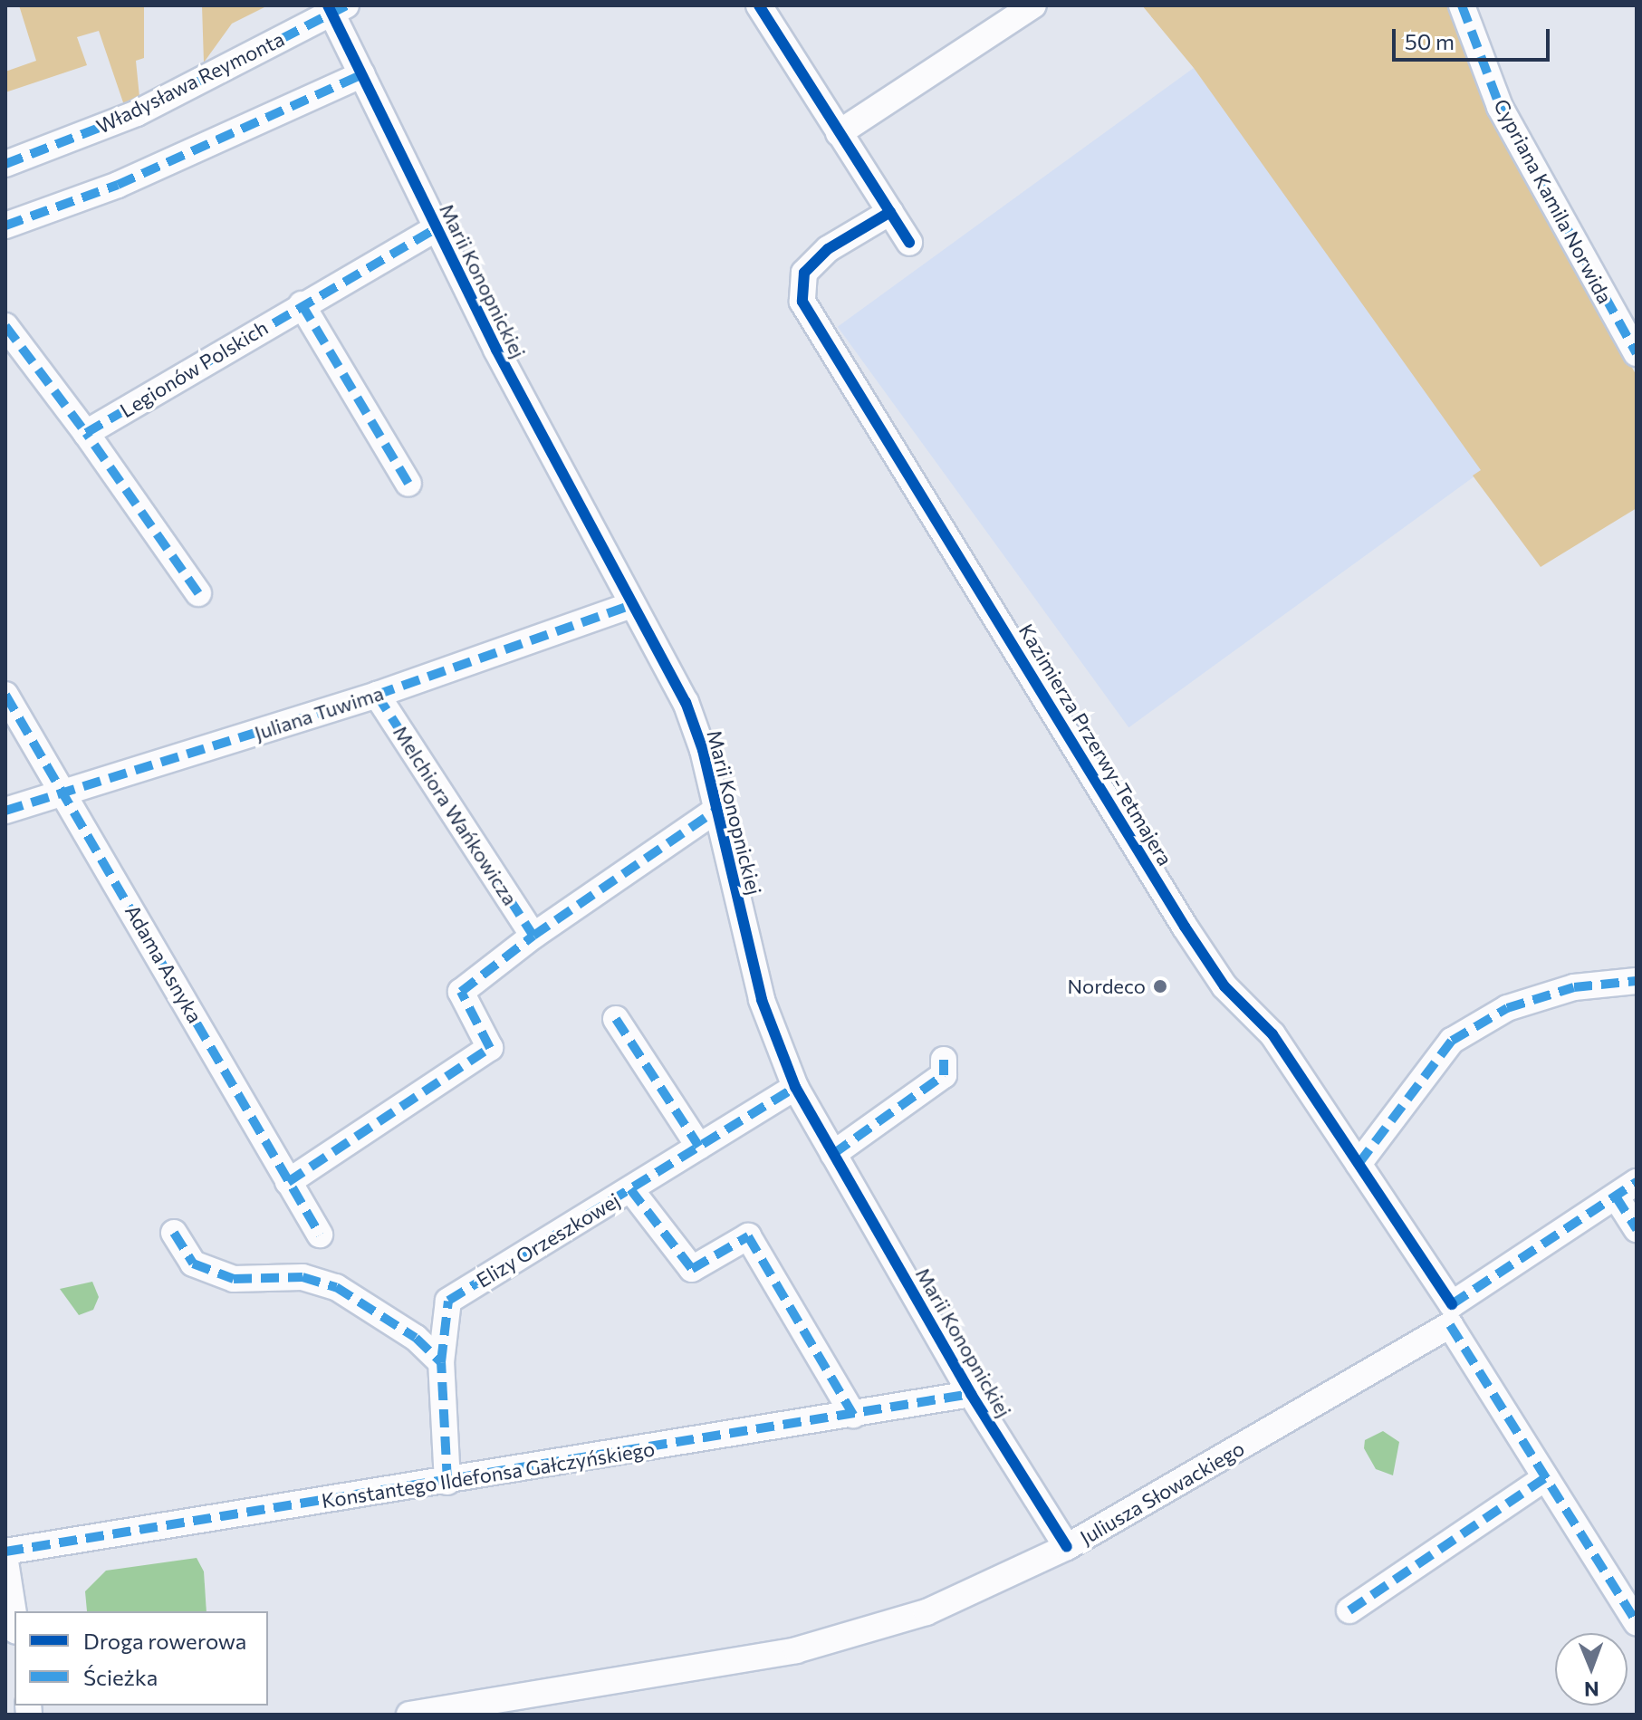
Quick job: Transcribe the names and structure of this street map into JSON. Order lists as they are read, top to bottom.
{
  "streets": {
    "street": [
      "Władysława Reymonta",
      "Cypriana Kamila Norwida",
      "Marii Konopnickiej",
      "Legionów Polskich",
      "Juliana Tuwima",
      "Kazimierza Przerwy-Tetmajera",
      "Melchiora Wańkowicza",
      "Adama Asnyka",
      "Elizy Orzeszkowej",
      "Konstantego Ildefonsa Gałczyńskiego",
      "Juliusza Słowackiego"
    ]
  },
  "crossings": [
    ["Władysława Reymonta", "Marii Konopnickiej"],
    ["Marii Konopnickiej", "Legionów Polskich"],
    ["Marii Konopnickiej", "Juliana Tuwima"],
    ["Marii Konopnickiej", "Elizy Orzeszkowej"],
    ["Marii Konopnickiej", "Konstantego Ildefonsa Gałczyńskiego"],
    ["Marii Konopnickiej", "Juliusza Słowackiego"],
    ["Juliana Tuwima", "Melchiora Wańkowicza"],
    ["Juliana Tuwima", "Adama Asnyka"],
    ["Kazimierza Przerwy-Tetmajera", "Juliusza Słowackiego"],
    ["Elizy Orzeszkowej", "Konstantego Ildefonsa Gałczyńskiego"]
  ],
  "places": ["Nordeco"],
  "legend": ["Droga rowerowa", "Ścieżka"],
  "scale_bar": "50 m",
  "north": "bottom"
}
